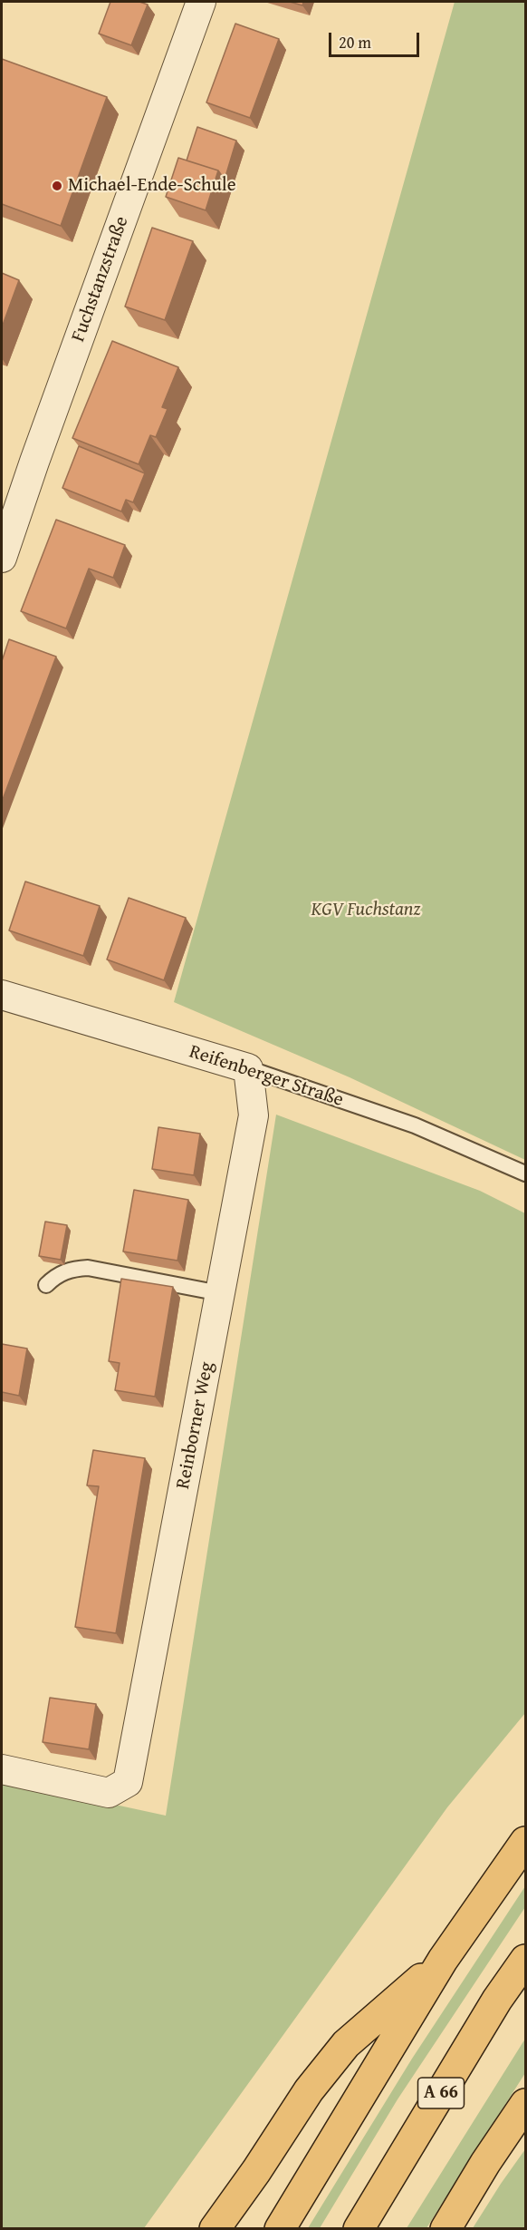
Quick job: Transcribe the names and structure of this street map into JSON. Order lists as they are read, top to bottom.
{
  "streets": {
    "highway": ["A 66"],
    "street": ["Fuchstanzstraße", "Reifenberger Straße", "Reinborner Weg"]
  },
  "crossings": [
    ["Reifenberger Straße", "Reinborner Weg"]
  ],
  "parks": ["KGV Fuchstanz"],
  "places": ["Michael-Ende-Schule"],
  "scale_bar": "20 m"
}
